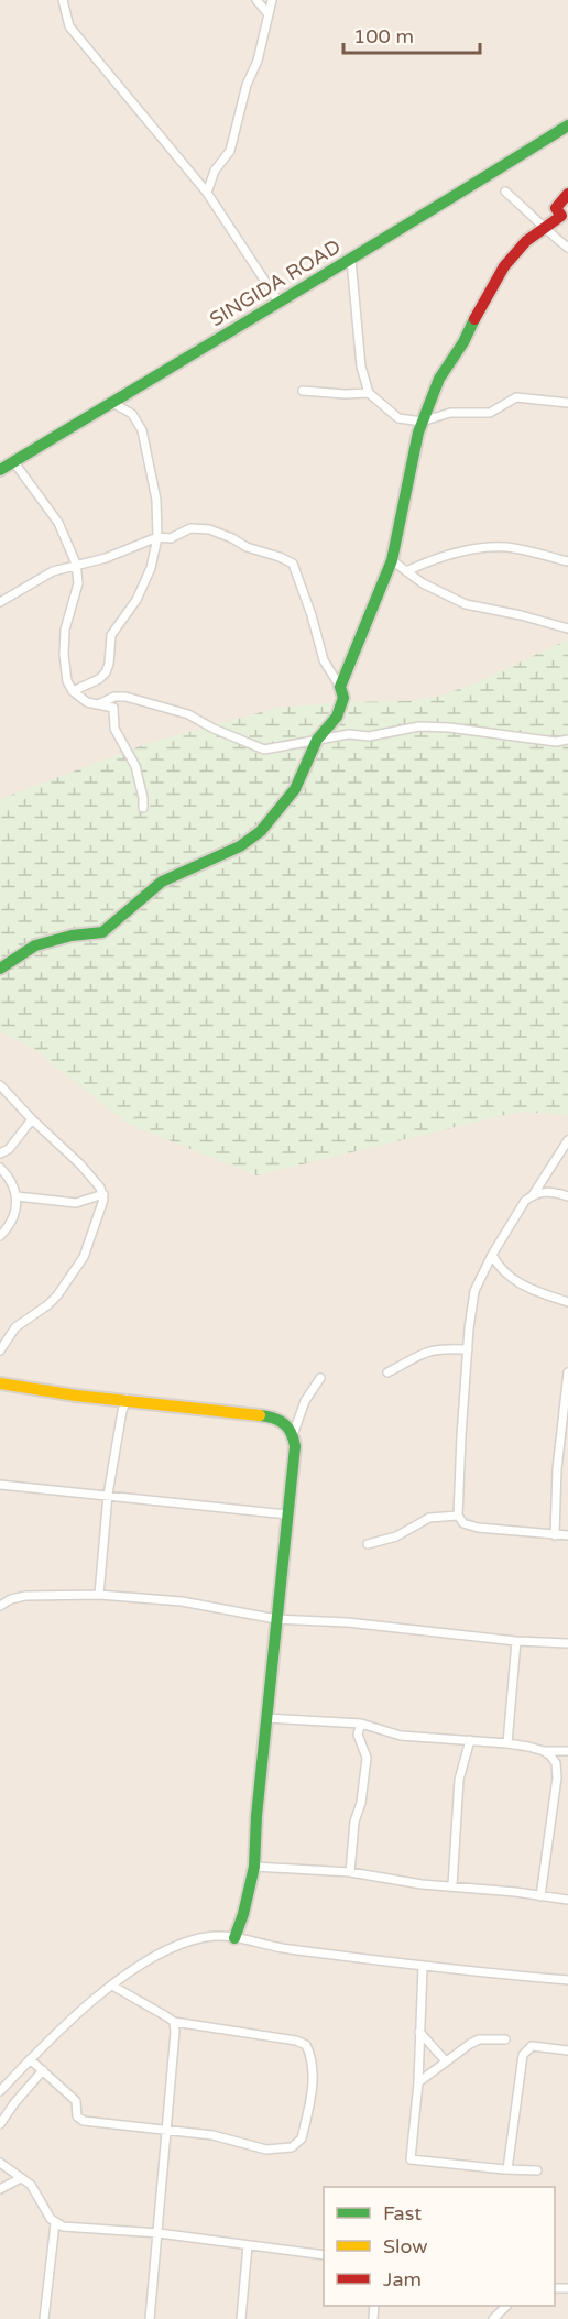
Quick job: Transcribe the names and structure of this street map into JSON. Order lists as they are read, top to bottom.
{
  "streets": {
    "main road": ["SINGIDA ROAD"]
  },
  "legend": ["Fast", "Slow", "Jam"],
  "scale_bar": "100 m"
}
